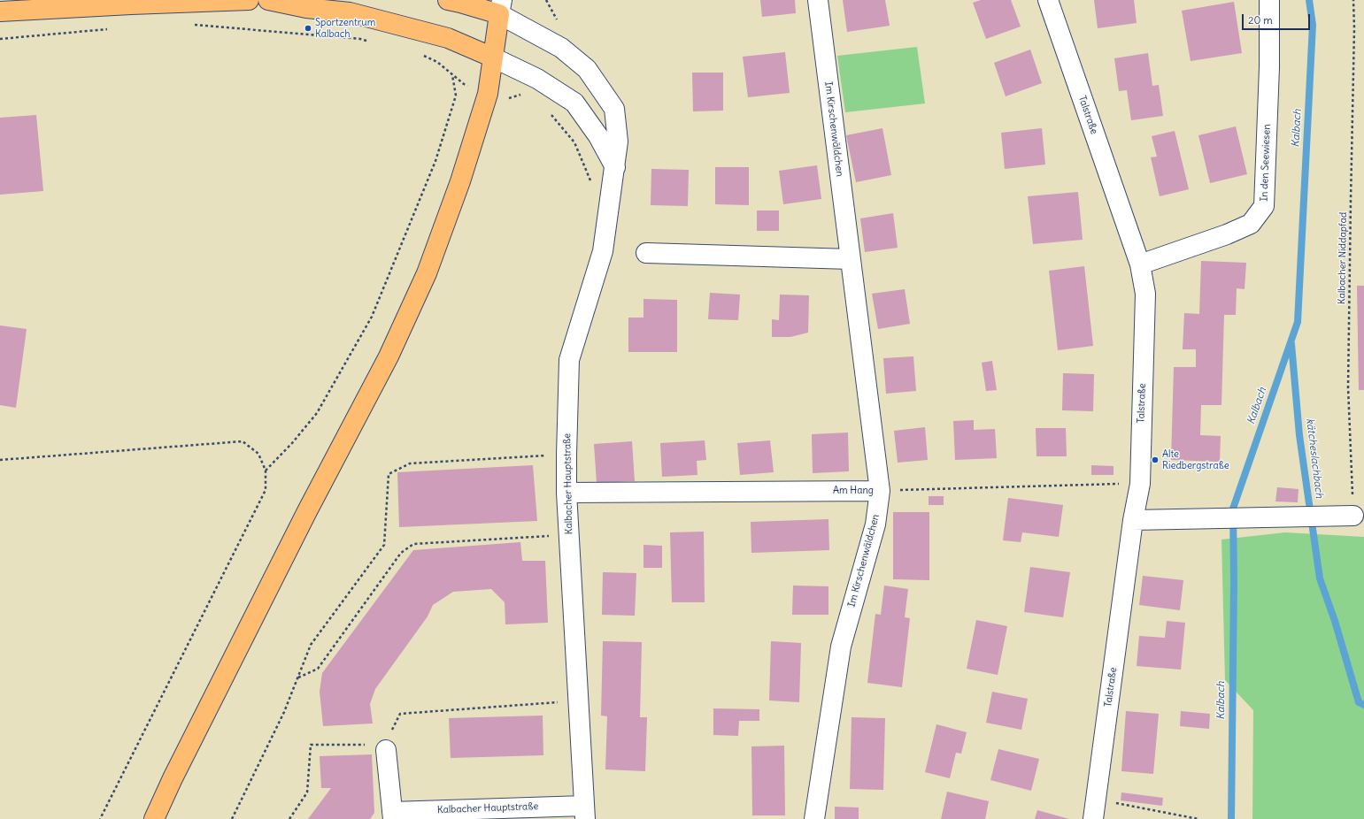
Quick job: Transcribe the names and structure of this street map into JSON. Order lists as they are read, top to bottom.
{
  "streets": {
    "street": [
      "Talstraße",
      "Im Kirschenwäldchen",
      "In den Seewiesen",
      "Kalbacher Hauptstraße",
      "Am Hang"
    ],
    "path": ["Kalbacher Niddapfad"]
  },
  "crossings": [
    ["Talstraße", "In den Seewiesen"],
    ["Talstraße", "Am Hang"],
    ["Im Kirschenwäldchen", "Am Hang"],
    ["Kalbacher Hauptstraße", "Am Hang"]
  ],
  "water": ["Kalbach", "kätcheslachbach"],
  "places": ["Sportzentrum Kalbach", "Alte Riedbergstraße"],
  "scale_bar": "20 m"
}
